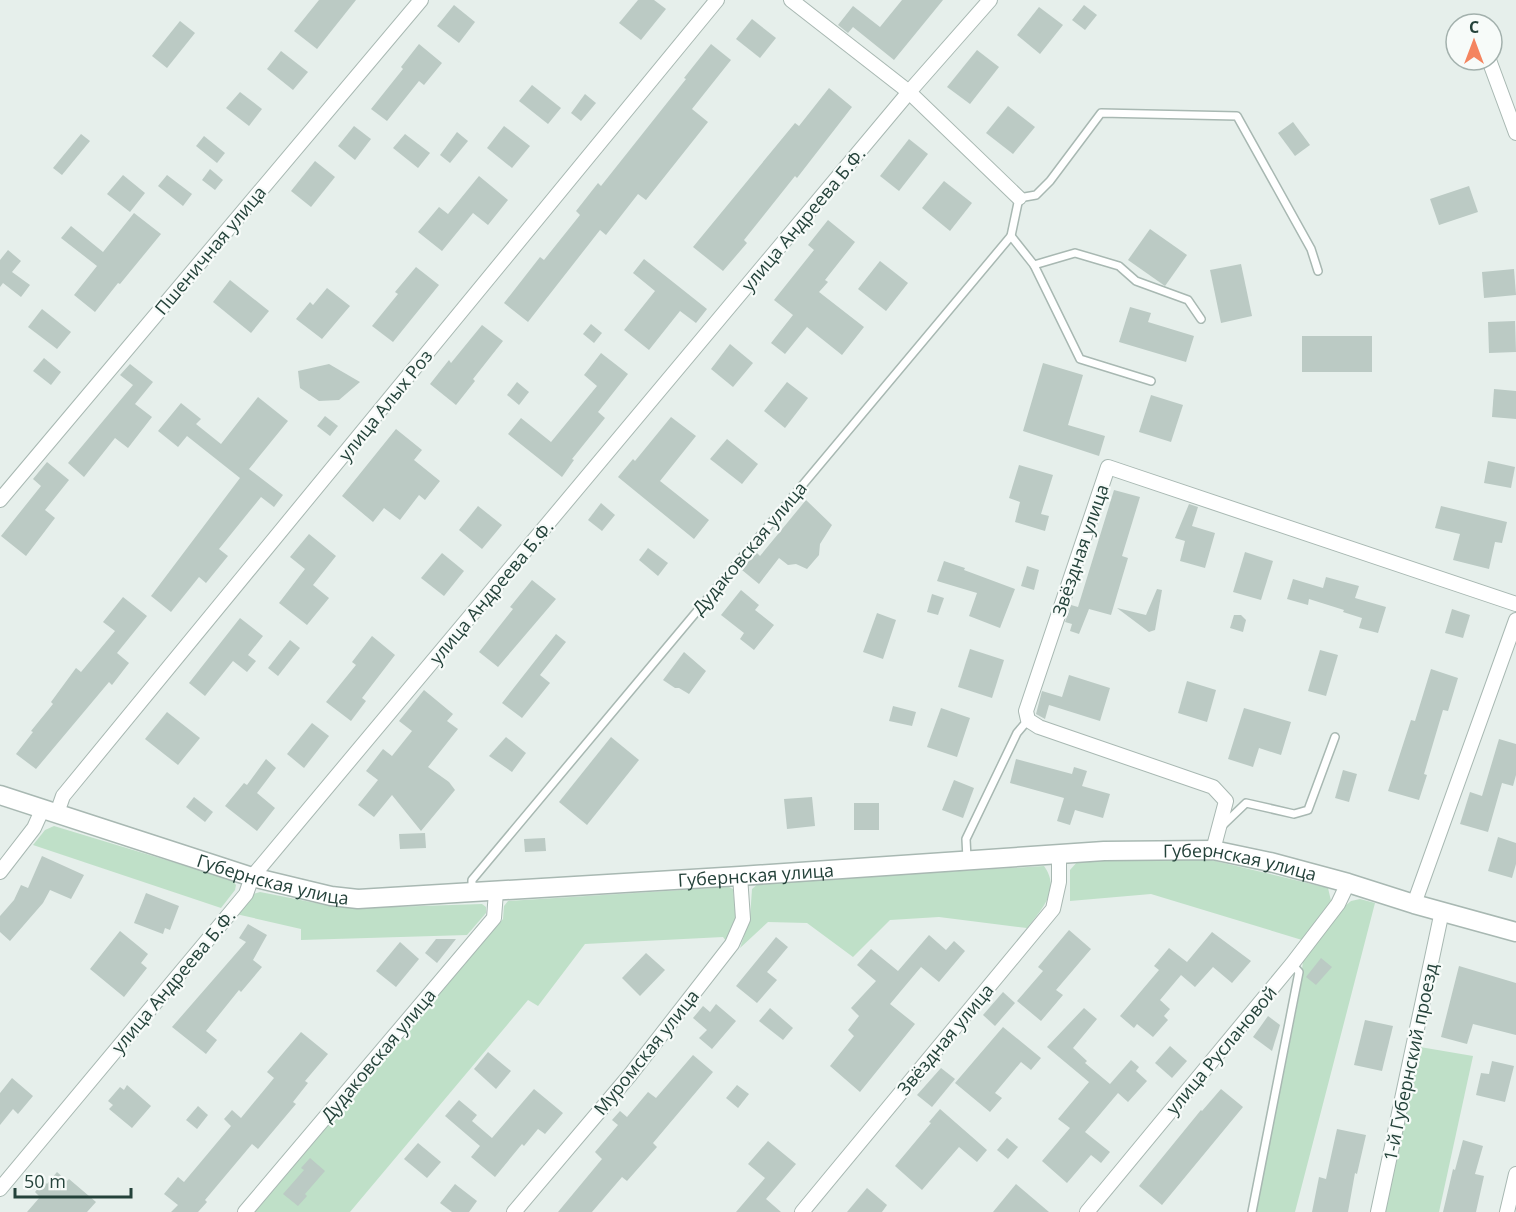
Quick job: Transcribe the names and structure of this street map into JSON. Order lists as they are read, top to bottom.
{
  "streets": {
    "street": [
      "улица Андреева Б.Ф.",
      "Пшеничная улица",
      "улица Алых Роз",
      "Дудаковская улица",
      "Звёздная улица",
      "Губернская улица",
      "улица Руслановой",
      "Муромская улица",
      "1-й Губернский проезд"
    ]
  },
  "crossings": [
    ["улица Андреева Б.Ф.", "Губернская улица"],
    ["улица Алых Роз", "Губернская улица"],
    ["Дудаковская улица", "Губернская улица"],
    ["Звёздная улица", "Губернская улица"],
    ["Губернская улица", "улица Руслановой"],
    ["Губернская улица", "Муромская улица"],
    ["Губернская улица", "1-й Губернский проезд"]
  ],
  "scale_bar": "50 m",
  "north": "top"
}
